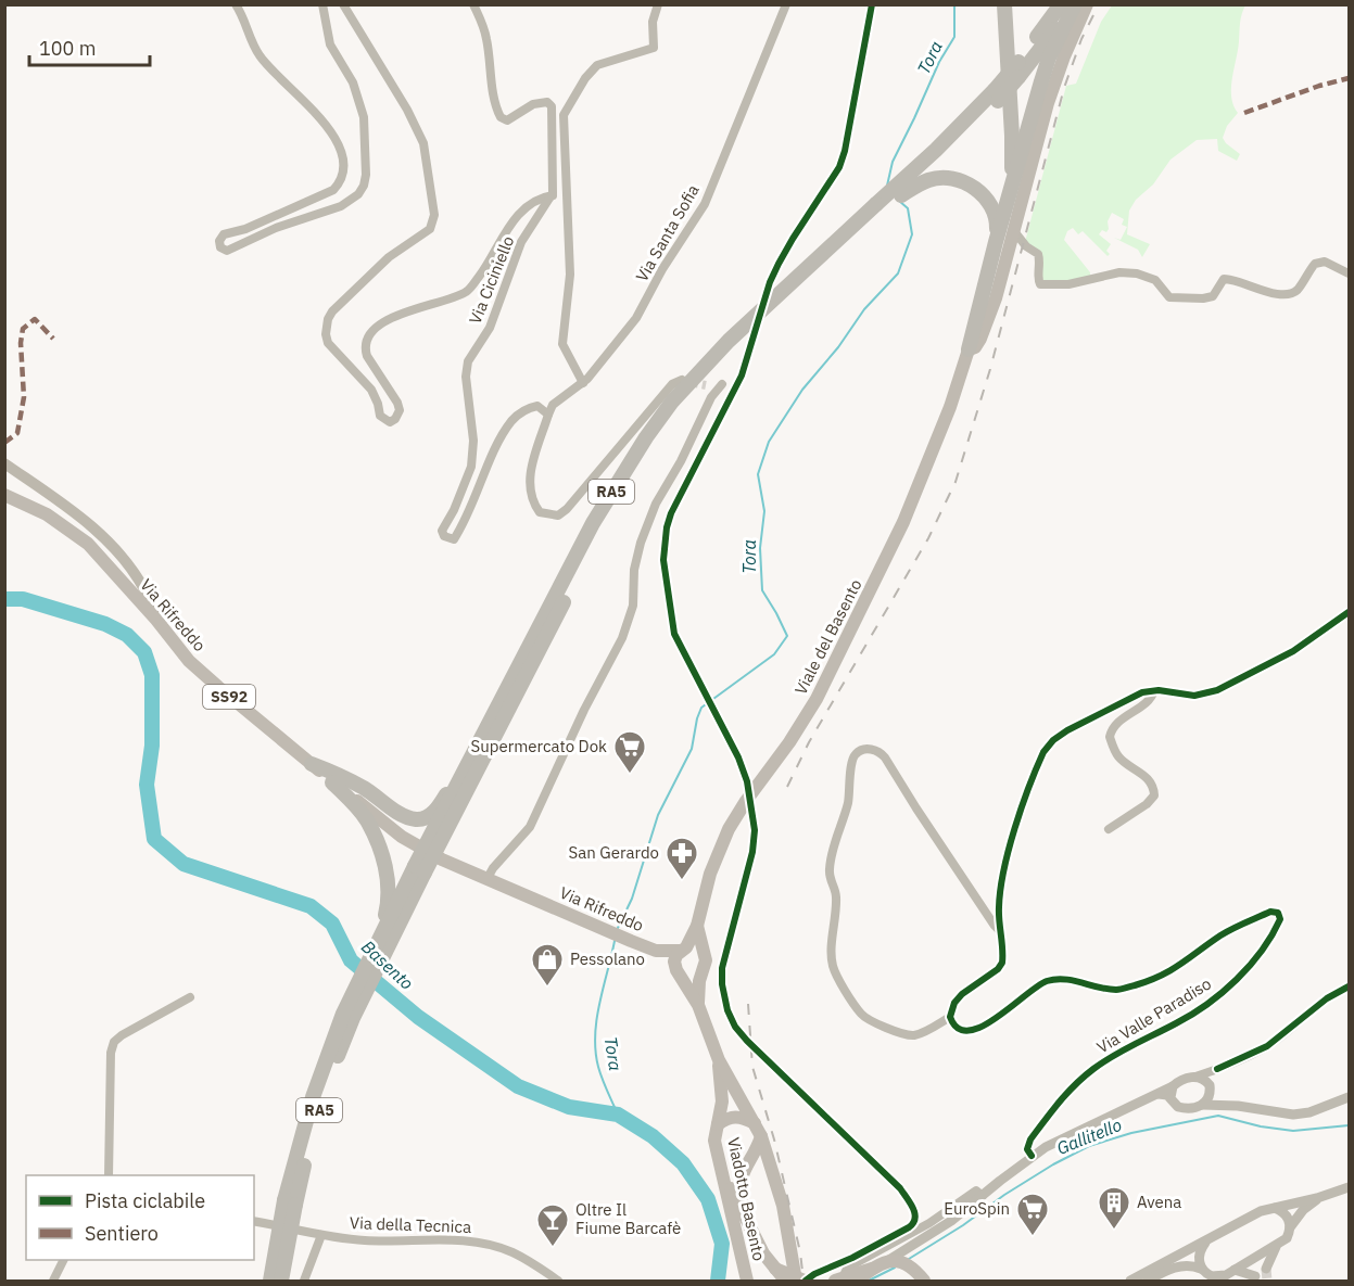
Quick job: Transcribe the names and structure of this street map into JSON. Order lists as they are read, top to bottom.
{
  "streets": {
    "highway": ["RA5"],
    "main road": [
      "Via Rifreddo",
      "Viale del Basento",
      "SS92",
      "Viadotto Basento"
    ],
    "street": [
      "Via Santa Sofia",
      "Via Ciciniello",
      "Via Valle Paradiso",
      "Via della Tecnica"
    ]
  },
  "crossings": [
    ["Via Santa Sofia", "Via Ciciniello"],
    ["Via Rifreddo", "SS92"],
    ["Viale del Basento", "SS92"]
  ],
  "water": ["Tora", "Basento", "Gallitello"],
  "places": {
    "supermarket": ["Supermercato Dok", "EuroSpin"],
    "pharmacy": ["San Gerardo"],
    "shop": ["Pessolano"],
    "building": ["Avena"],
    "bar": ["Oltre Il Fiume Barcafè"]
  },
  "legend": ["Pista ciclabile", "Sentiero"],
  "scale_bar": "100 m"
}
